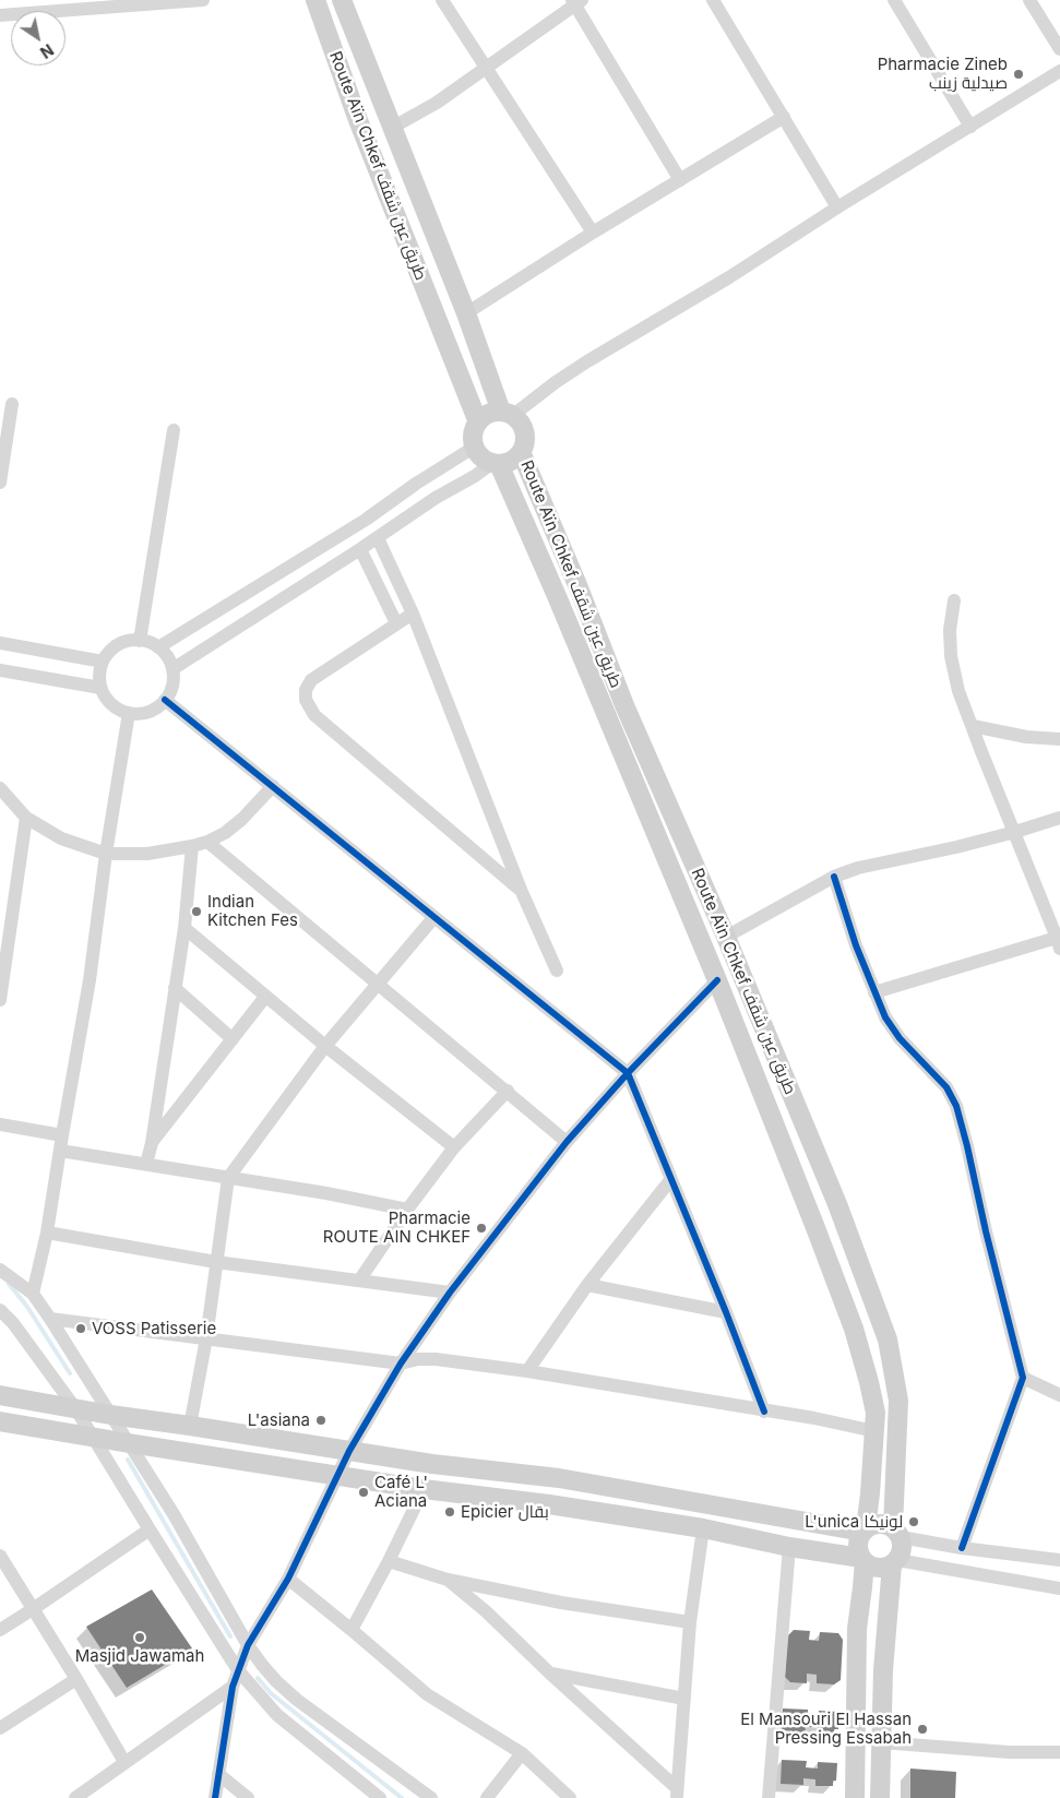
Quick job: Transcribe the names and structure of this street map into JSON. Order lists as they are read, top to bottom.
{
  "streets": {
    "main road": ["Route Aïn Chkef طريق عين شقف"]
  },
  "places": [
    "Pharmacie Zineb صيدلية زينب",
    "Indian Kitchen Fes",
    "Pharmacie ROUTE AIN CHKEF",
    "VOSS Patisserie",
    "L'asiana",
    "Café L' Aciana",
    "Epicier بقال",
    "L'unica لونيكا",
    "Masjid Jawamah",
    "El Mansouri El Hassan Pressing Essabah"
  ],
  "north": "bottom right"
}
